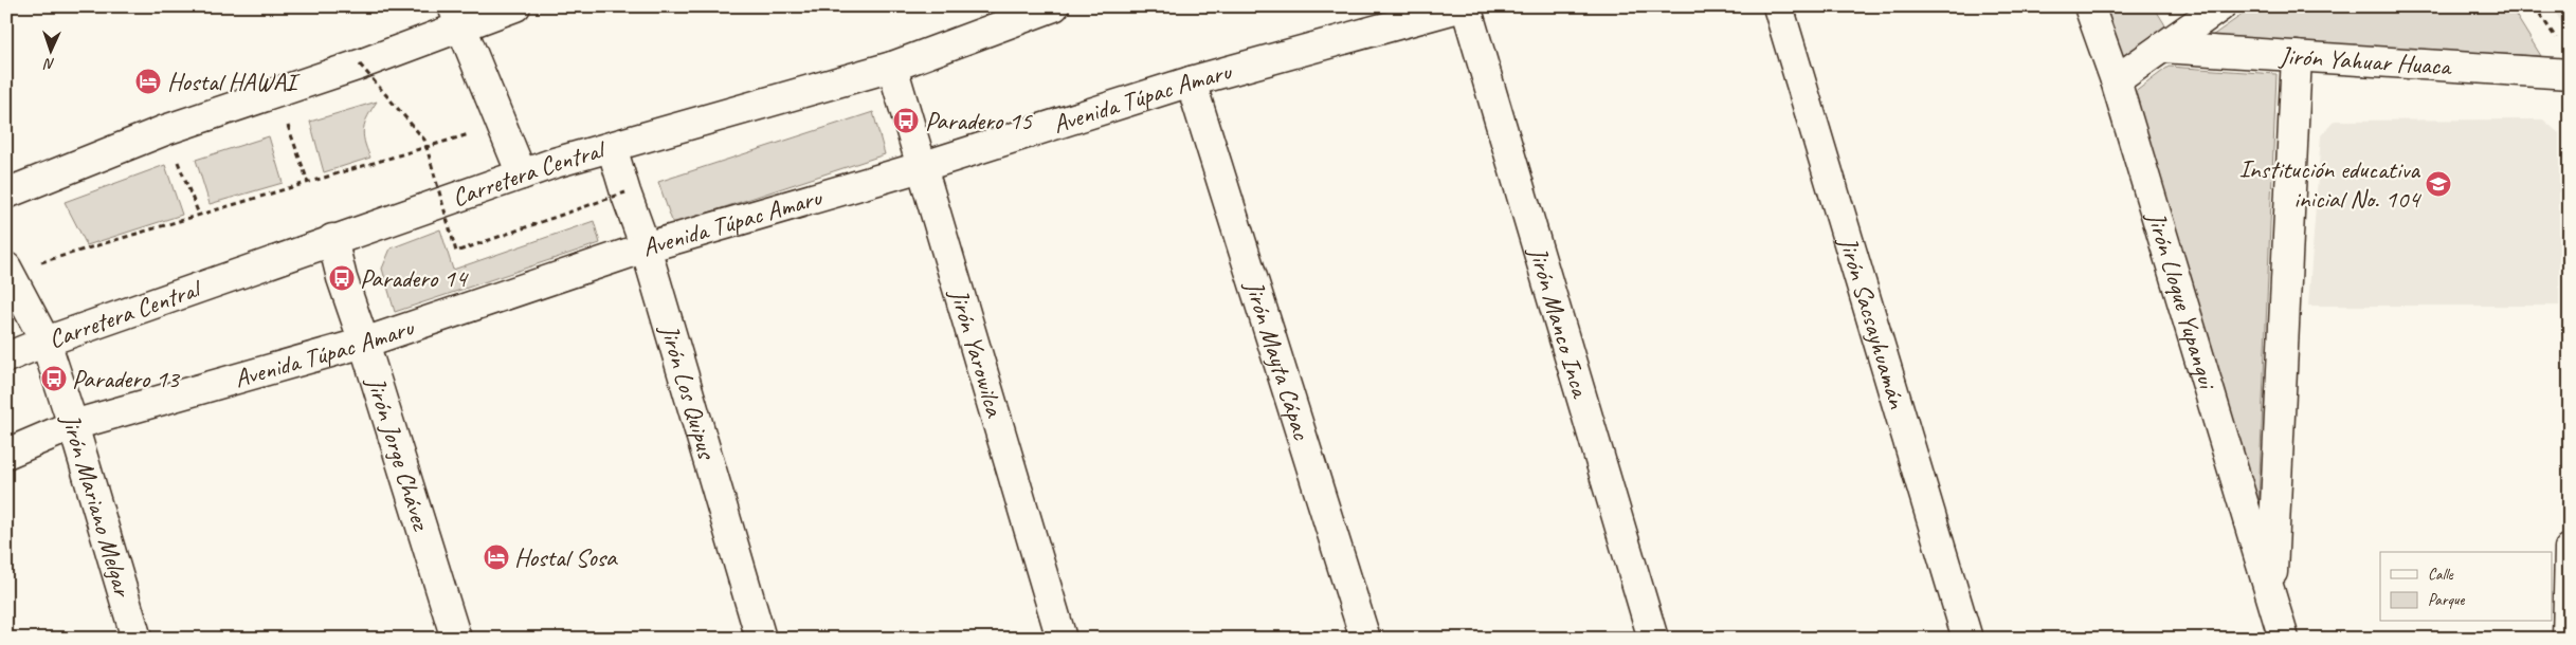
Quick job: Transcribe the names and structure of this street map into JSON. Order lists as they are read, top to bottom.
{
  "streets": {
    "main road": [
      "Jirón Yahuar Huaca",
      "Avenida Túpac Amaru",
      "Carretera Central",
      "Jirón Lloque Yupanqui",
      "Jirón Manco Inca",
      "Jirón Sacsayhuamán",
      "Jirón Yarowilca",
      "Jirón Mayta Cápac",
      "Jirón Los Quipus",
      "Jirón Jorge Chávez",
      "Jirón Mariano Melgar"
    ]
  },
  "crossings": [
    ["Jirón Yahuar Huaca", "Jirón Lloque Yupanqui"],
    ["Avenida Túpac Amaru", "Jirón Manco Inca"],
    ["Avenida Túpac Amaru", "Jirón Yarowilca"],
    ["Avenida Túpac Amaru", "Jirón Mayta Cápac"],
    ["Avenida Túpac Amaru", "Jirón Los Quipus"],
    ["Avenida Túpac Amaru", "Jirón Jorge Chávez"],
    ["Avenida Túpac Amaru", "Jirón Mariano Melgar"],
    ["Carretera Central", "Jirón Yarowilca"],
    ["Carretera Central", "Jirón Los Quipus"],
    ["Carretera Central", "Jirón Jorge Chávez"],
    ["Carretera Central", "Jirón Mariano Melgar"]
  ],
  "places": {
    "hotel": ["Hostal HAWAI", "Hostal Sosa"],
    "bus stop": ["Paradero 15", "Paradero 14", "Paradero 13"],
    "school or university": ["Institución educativa inicial No. 104"]
  },
  "legend": ["Calle", "Parque"],
  "north": "bottom"
}
